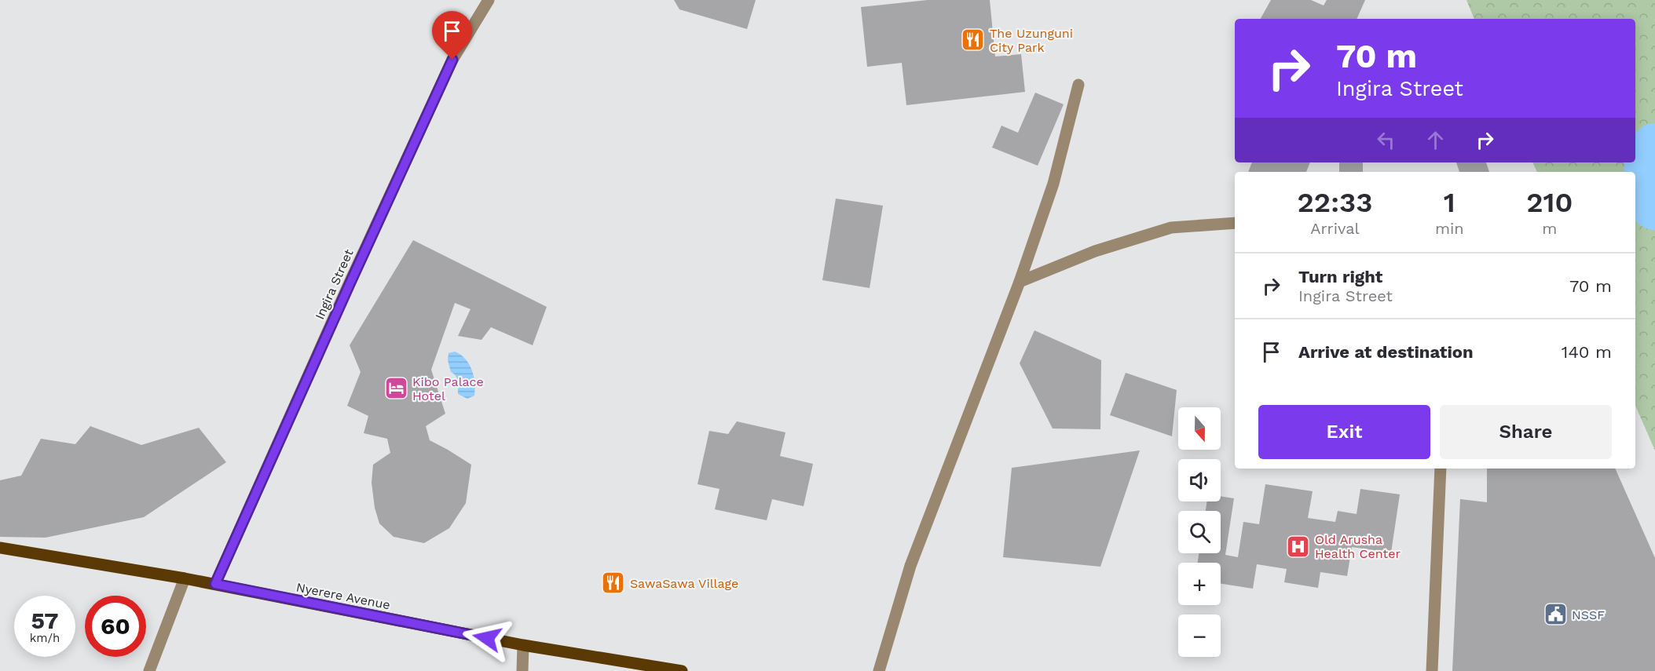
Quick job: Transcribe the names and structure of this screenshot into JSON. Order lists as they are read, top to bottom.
{
  "streets": {
    "main road": ["Nyerere Avenue"],
    "street": ["Ingira Street"]
  },
  "crossings": [
    ["Ingira Street", "Nyerere Avenue"]
  ],
  "places": {
    "restaurant": ["The Uzunguni City Park", "SawaSawa Village"],
    "hotel": ["Kibo Palace Hotel"],
    "hospital": ["Old Arusha Health Center"],
    "public building": ["NSSF"]
  },
  "north": "bottom",
  "page": {
    "turn": ["70 m", "Ingira Street"],
    "eta": [
      "22:33",
      "Arrival",
      "1",
      "min",
      "210",
      "m"
    ],
    "list": [
      {
        "name": "Turn right",
        "note": "Ingira Street",
        "value": "70 m"
      },
      {
        "name": "Arrive at destination",
        "value": "140 m"
      }
    ],
    "buttons": ["Exit", "Share"],
    "map_buttons": ["+", "−"],
    "speed": "57 km/h",
    "limit": "60"
  }
}
